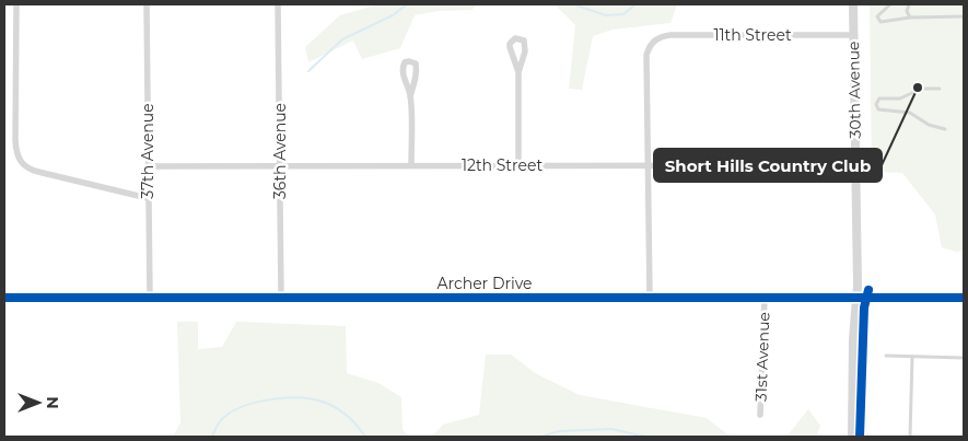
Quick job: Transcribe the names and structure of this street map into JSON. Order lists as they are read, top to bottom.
{
  "streets": {
    "street": [
      "11th Street",
      "30th Avenue",
      "37th Avenue",
      "36th Avenue",
      "12th Street",
      "Archer Drive",
      "31st Avenue"
    ]
  },
  "crossings": [
    ["11th Street", "30th Avenue"],
    ["11th Street", "12th Street"],
    ["30th Avenue", "12th Street"],
    ["30th Avenue", "Archer Drive"],
    ["37th Avenue", "12th Street"],
    ["37th Avenue", "Archer Drive"],
    ["36th Avenue", "12th Street"],
    ["36th Avenue", "Archer Drive"],
    ["Archer Drive", "31st Avenue"]
  ],
  "places": ["Short Hills Country Club"],
  "north": "right"
}
